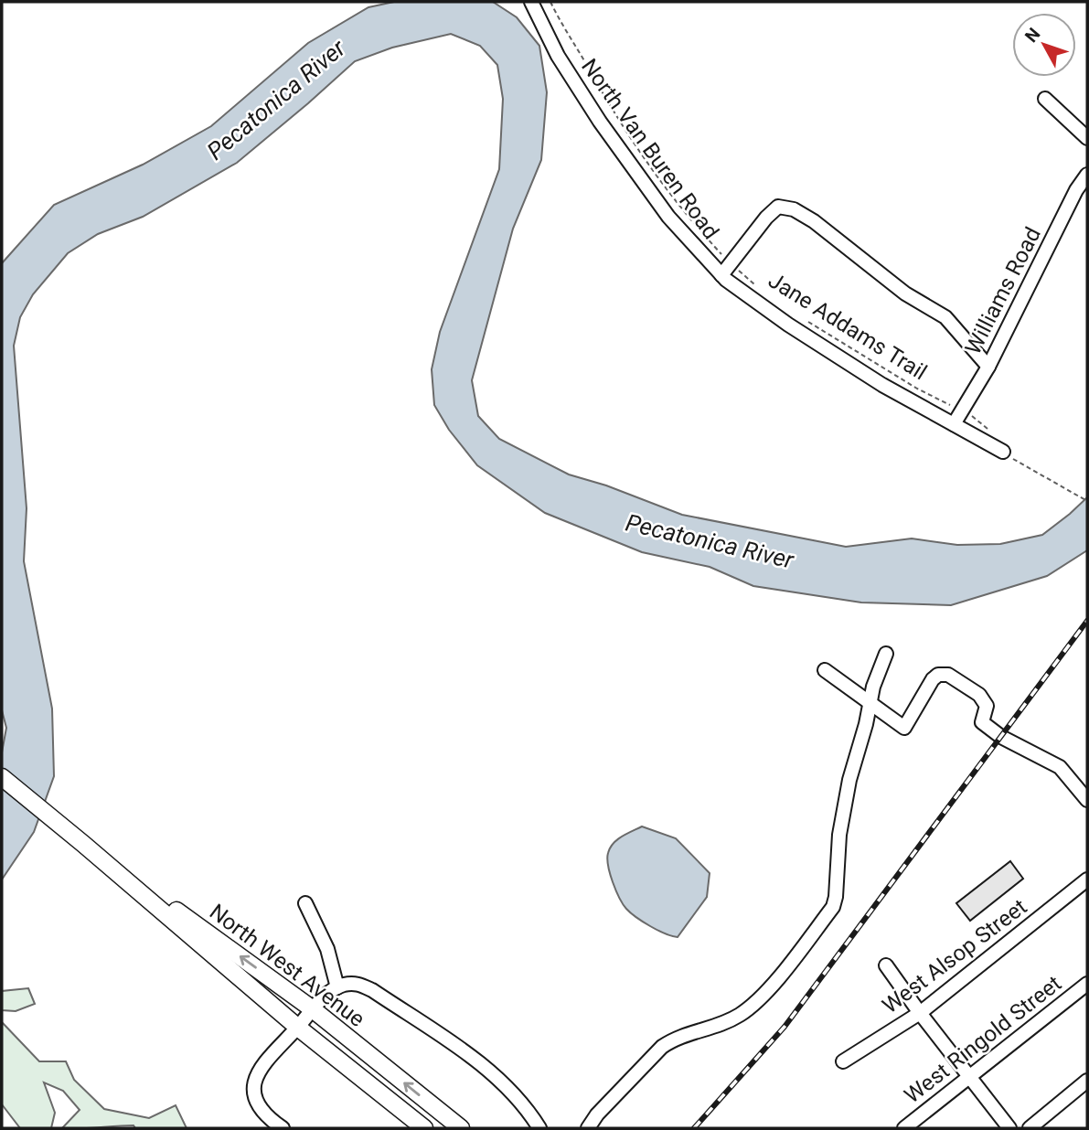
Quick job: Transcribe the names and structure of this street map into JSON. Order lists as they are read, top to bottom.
{
  "streets": {
    "main road": ["North West Avenue"],
    "street": [
      "North Van Buren Road",
      "Williams Road",
      "West Alsop Street",
      "West Ringold Street"
    ],
    "path": ["Jane Addams Trail"]
  },
  "crossings": [
    ["North Van Buren Road", "Williams Road"],
    ["Williams Road", "Jane Addams Trail"]
  ],
  "water": ["Pecatonica River"],
  "north": "top left"
}
